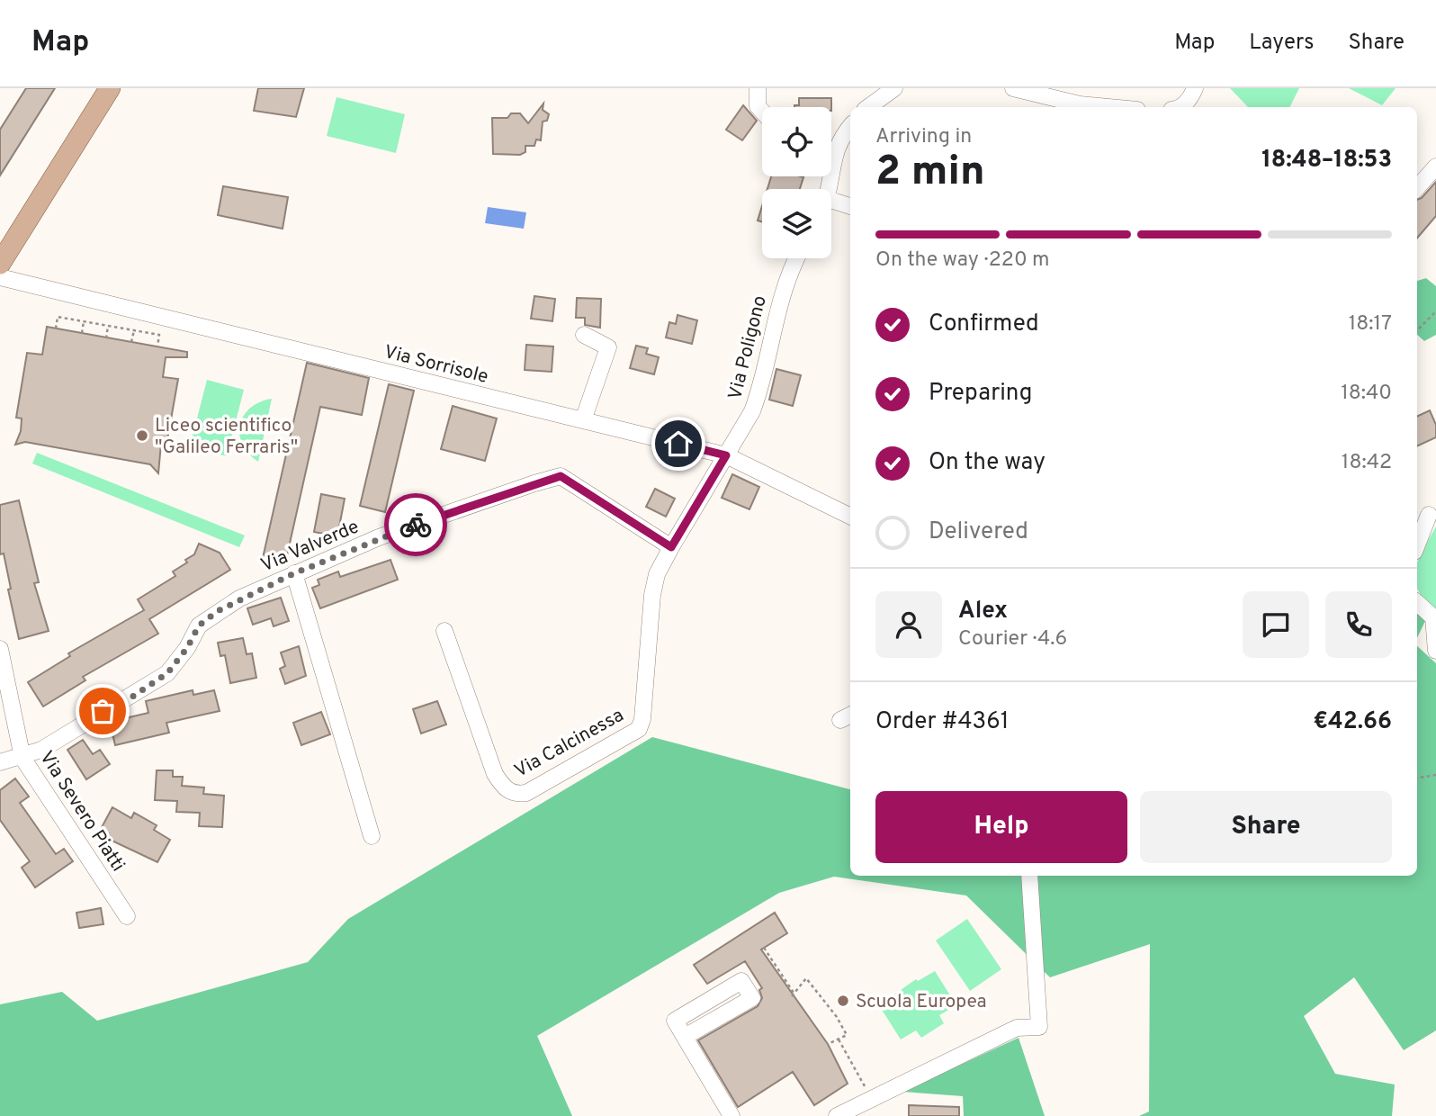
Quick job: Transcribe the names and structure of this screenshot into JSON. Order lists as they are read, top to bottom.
{
  "streets": {
    "street": [
      "Via Poligono",
      "Via Sorrisole",
      "Via Valverde",
      "Via Calcinessa",
      "Via Severo Piatti"
    ]
  },
  "crossings": [
    ["Via Poligono", "Via Sorrisole"],
    ["Via Valverde", "Via Calcinessa"],
    ["Via Valverde", "Via Severo Piatti"]
  ],
  "places": ["Liceo scientifico \"Galileo Ferraris\"", "Scuola Europea"],
  "page": {
    "header": "Map",
    "nav": ["Map", "Layers", "Share"],
    "heading": ["2 min", "Arriving in", "18:48–18:53"],
    "panel": [
      "Alex",
      "Courier · 4.6",
      "Order #4361",
      "€42.66"
    ],
    "bar": "On the way · 220 m",
    "list": [
      ["Confirmed", "18:17"],
      ["Preparing", "18:40"],
      ["On the way", "18:42"],
      "Delivered"
    ],
    "buttons": ["Help", "Share"]
  }
}
